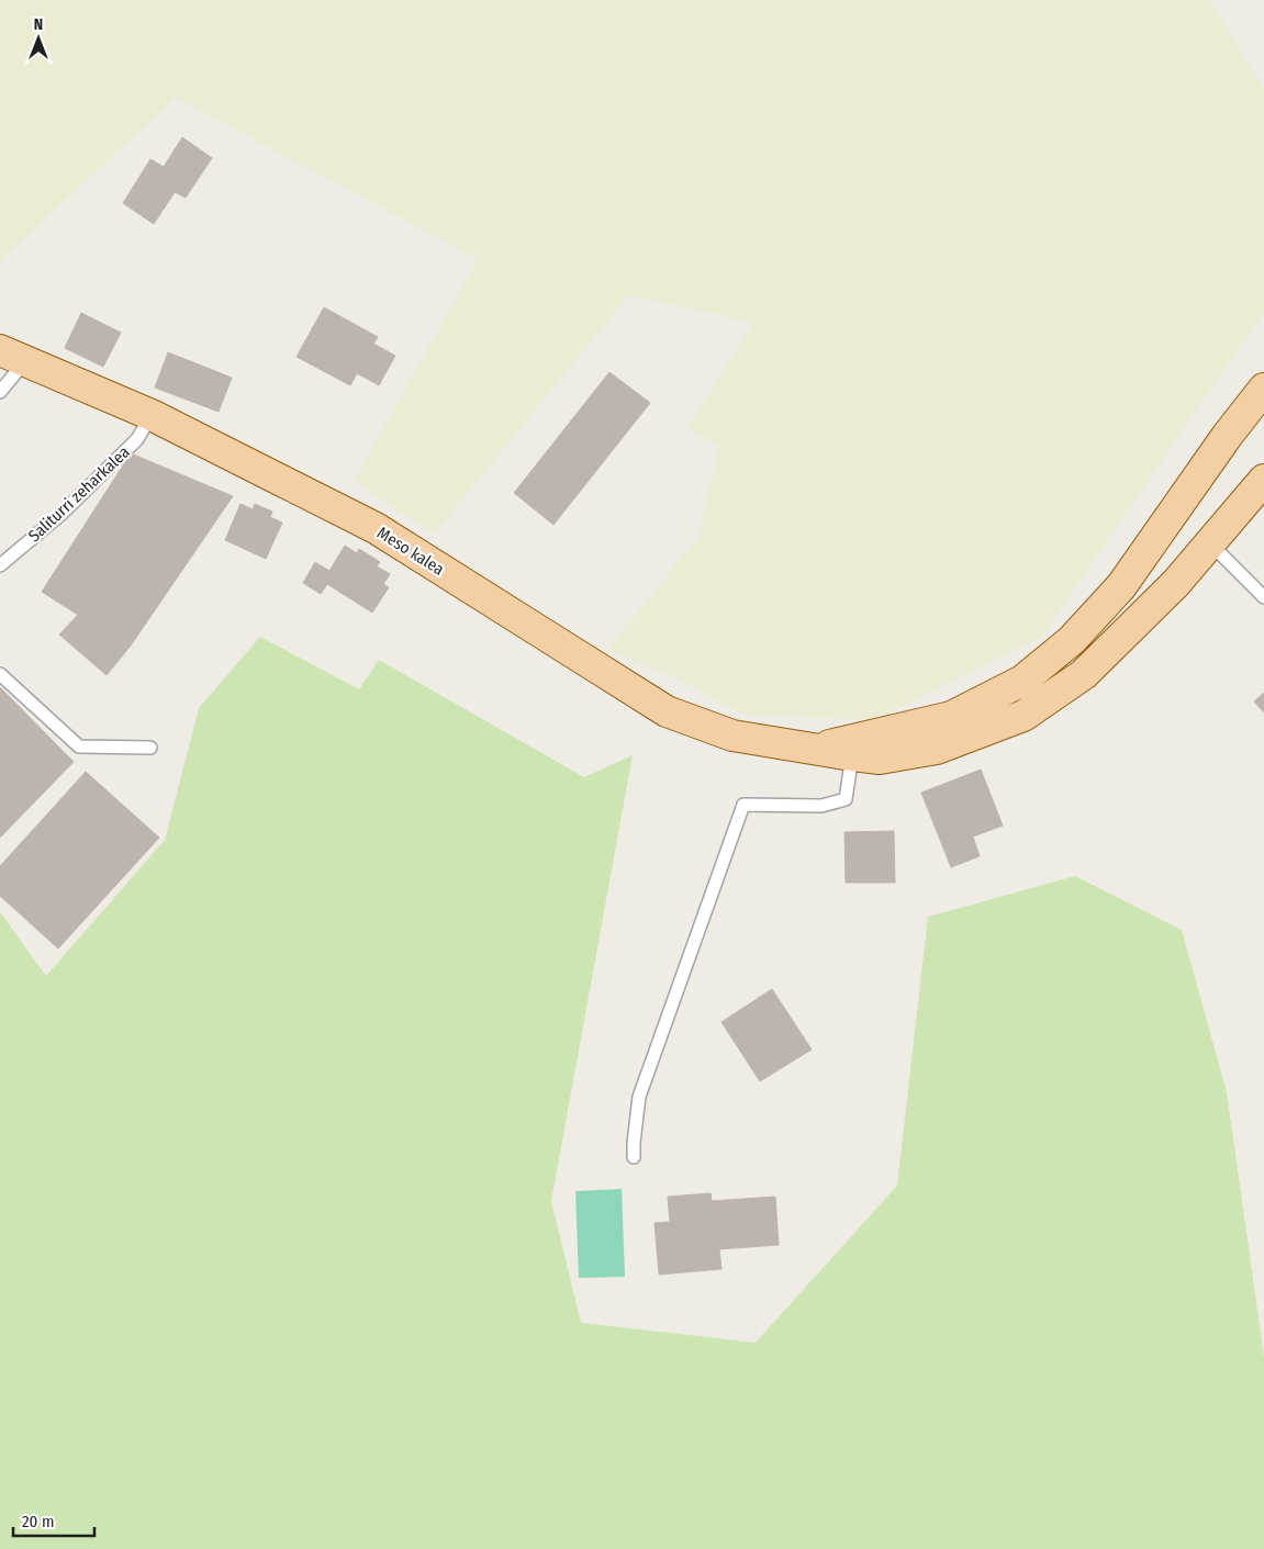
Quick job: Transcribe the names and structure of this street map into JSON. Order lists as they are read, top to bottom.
{
  "streets": {
    "main road": ["Meso kalea"],
    "lane": ["Saliturri zeharkalea"]
  },
  "crossings": [
    ["Saliturri zeharkalea", "Meso kalea"]
  ],
  "scale_bar": "20 m",
  "north": "top"
}
